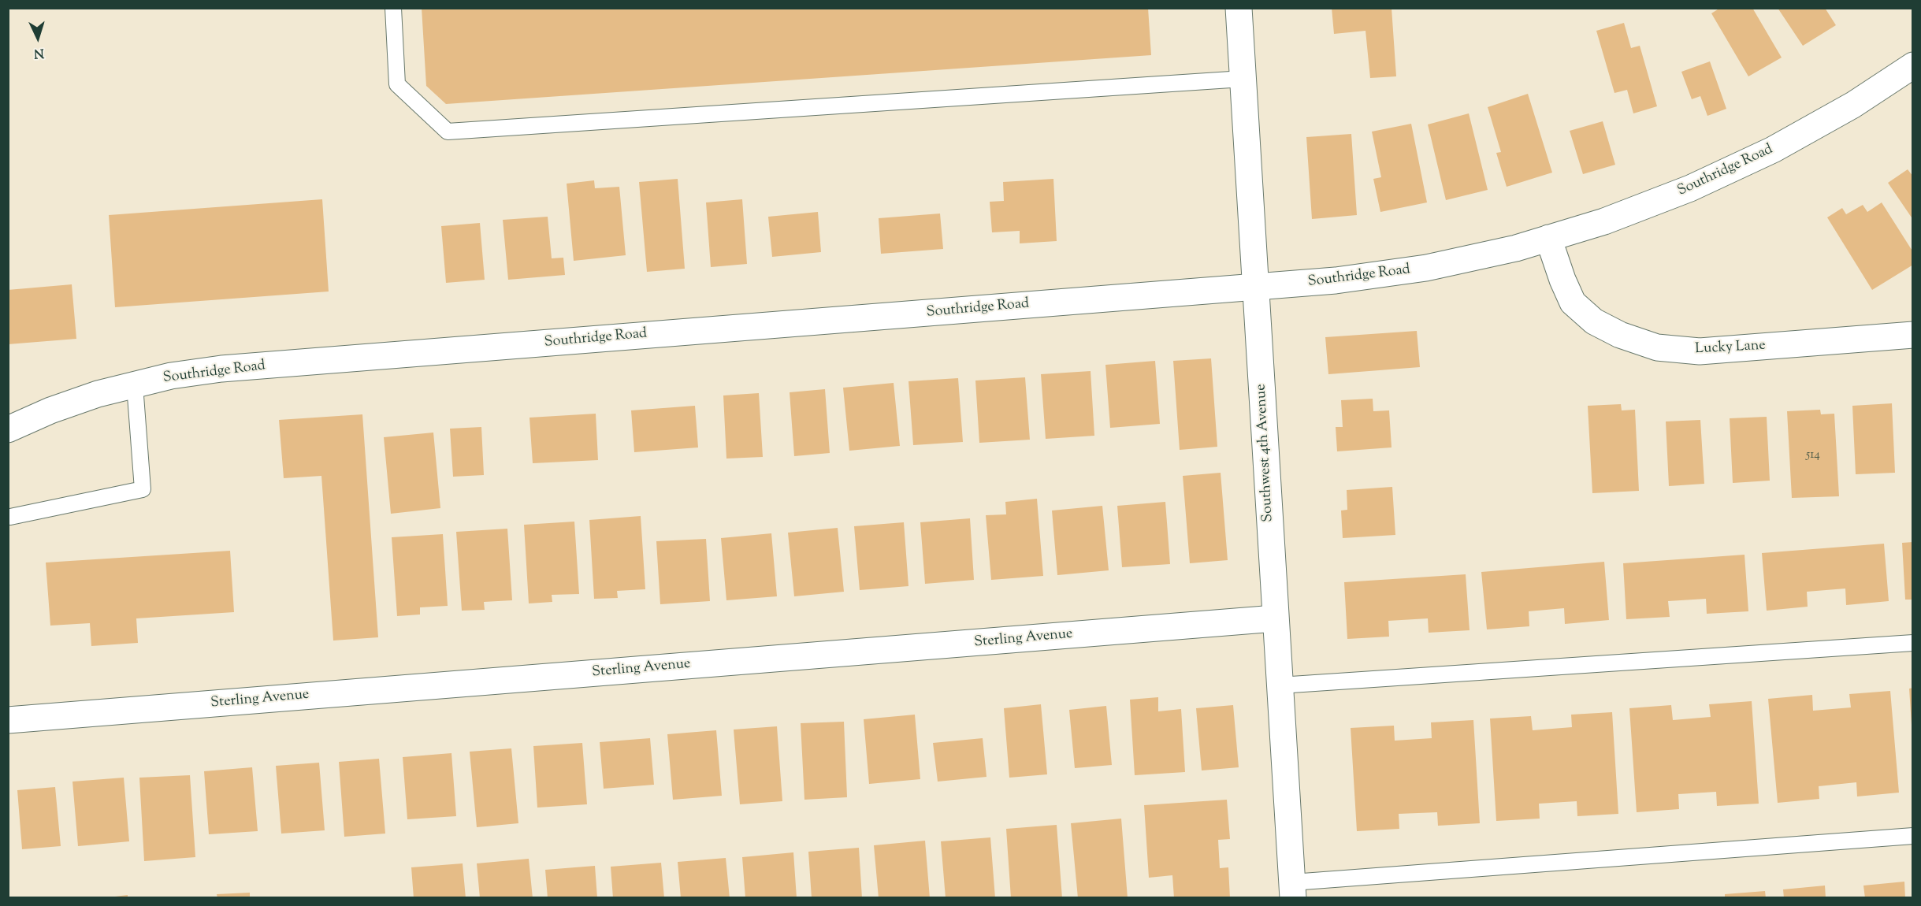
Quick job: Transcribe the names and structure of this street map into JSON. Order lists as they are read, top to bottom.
{
  "streets": {
    "street": [
      "Southridge Road",
      "Lucky Lane",
      "Southwest 4th Avenue",
      "Sterling Avenue"
    ]
  },
  "crossings": [
    ["Southridge Road", "Lucky Lane"],
    ["Southridge Road", "Southwest 4th Avenue"],
    ["Southwest 4th Avenue", "Sterling Avenue"]
  ],
  "house_numbers": ["514"],
  "north": "bottom"
}
